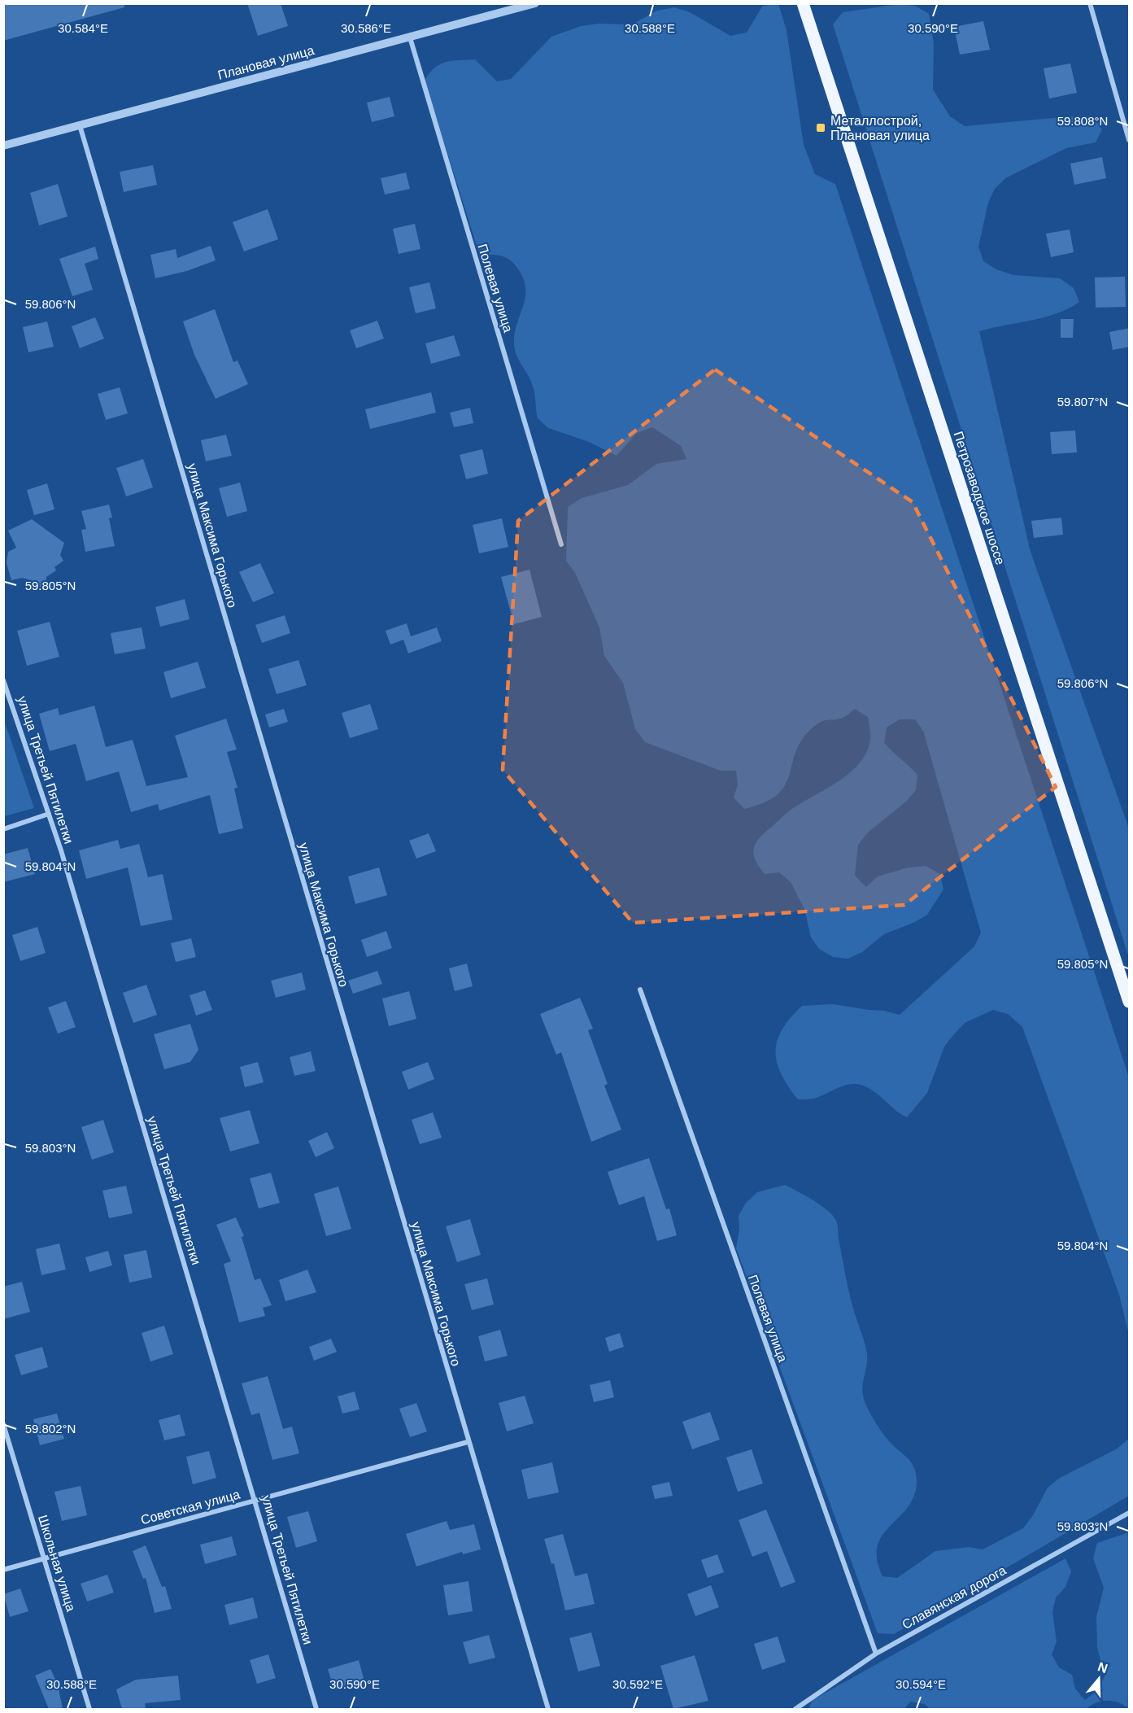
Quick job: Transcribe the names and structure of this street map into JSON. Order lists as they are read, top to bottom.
{
  "streets": {
    "main road": ["Петрозаводское шоссе"],
    "street": [
      "Плановая улица",
      "Полевая улица",
      "улица Максима Горького",
      "улица Третьей Пятилетки",
      "Советская улица",
      "Школьная улица",
      "Славянская дорога"
    ]
  },
  "crossings": [
    ["Плановая улица", "Полевая улица"],
    ["Плановая улица", "улица Максима Горького"],
    ["Полевая улица", "Славянская дорога"],
    ["улица Максима Горького", "Советская улица"],
    ["улица Третьей Пятилетки", "Советская улица"],
    ["Советская улица", "Школьная улица"]
  ],
  "places": {
    "transit": ["Металлострой, Плановая улица"]
  },
  "north": "top",
  "coordinates": [
    "30.584°E",
    "30.590°E",
    "30.586°E",
    "30.588°E",
    "59.808°N",
    "59.806°N",
    "59.807°N",
    "59.805°N",
    "59.804°N",
    "59.803°N",
    "59.802°N",
    "30.592°E",
    "30.594°E"
  ]
}
